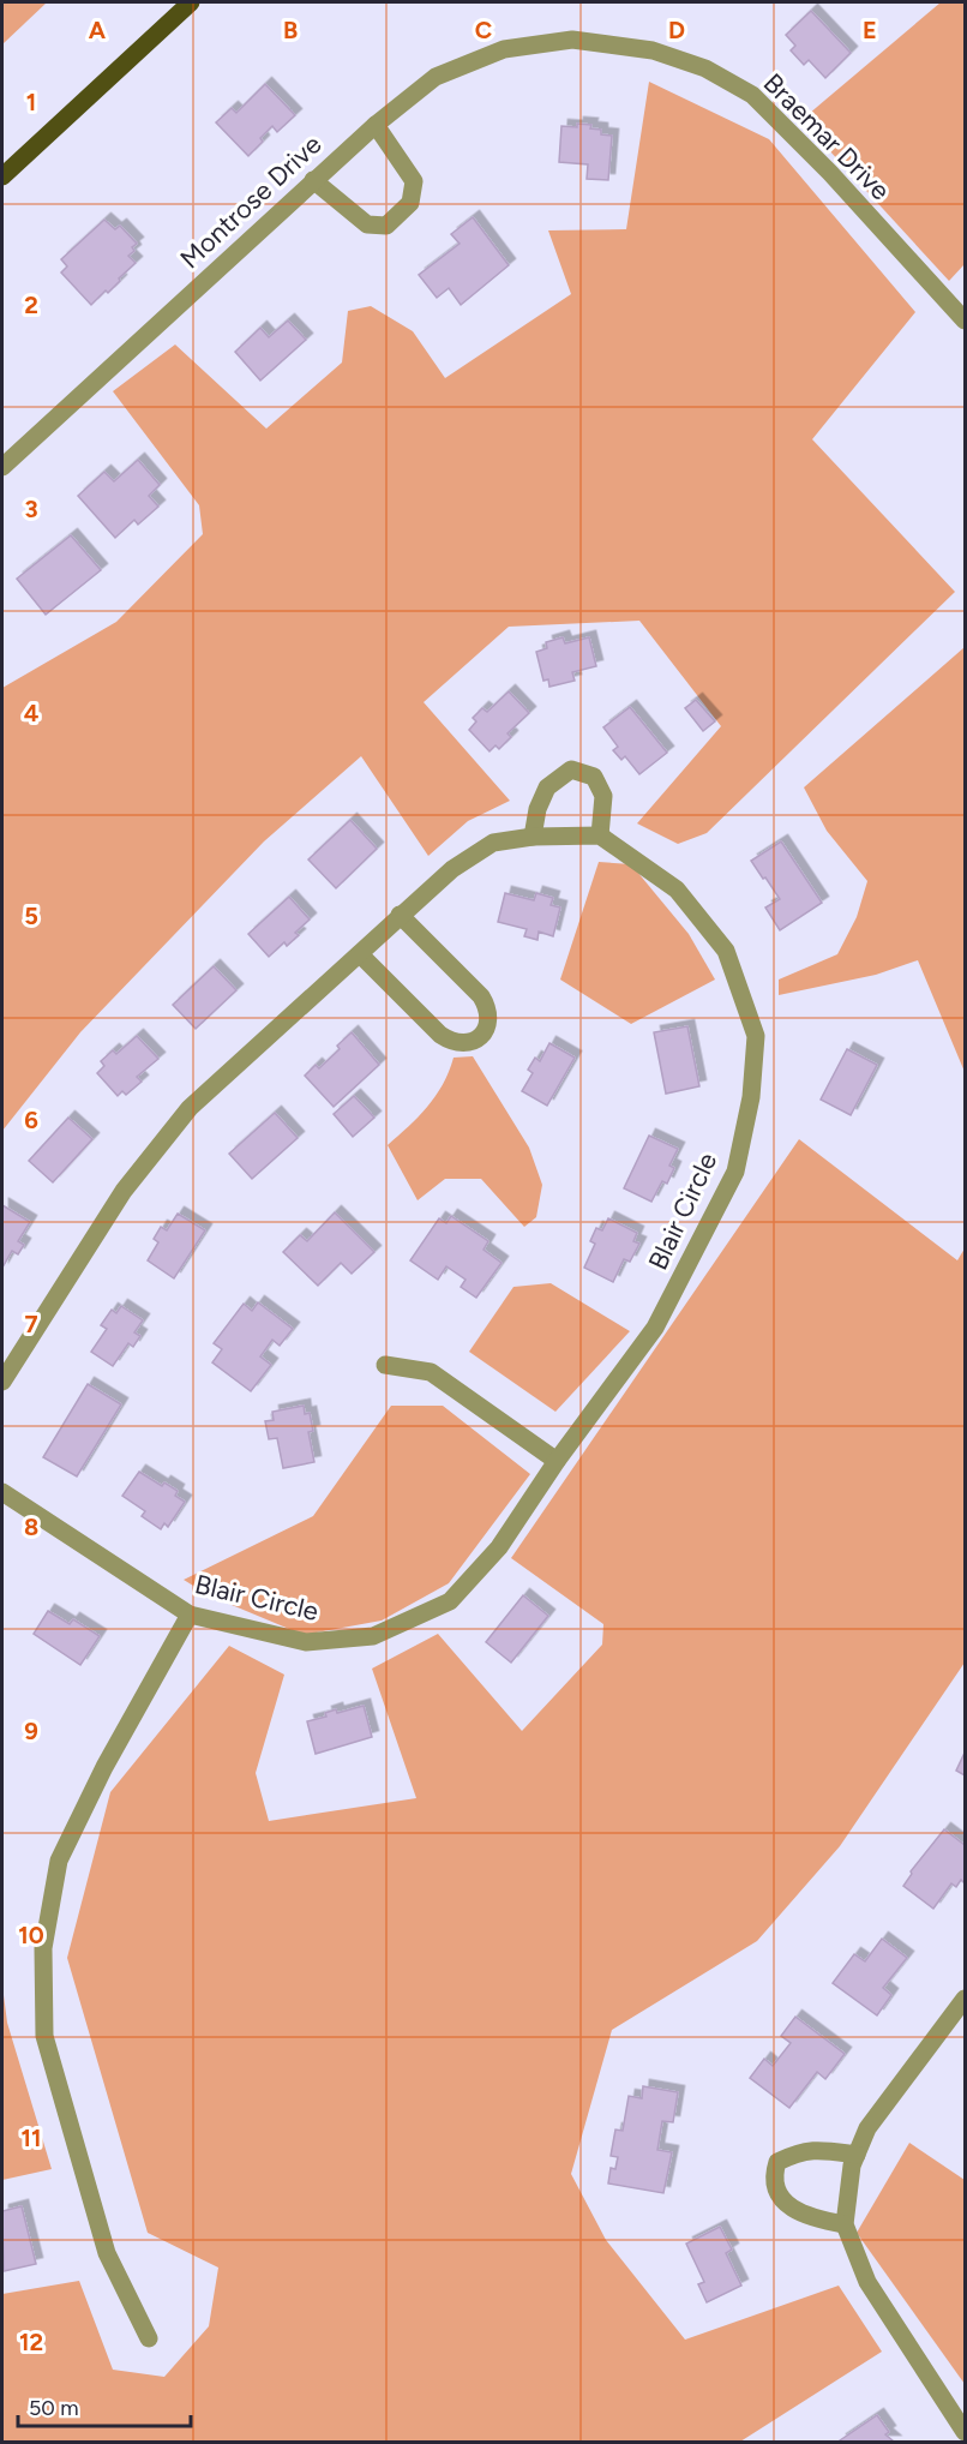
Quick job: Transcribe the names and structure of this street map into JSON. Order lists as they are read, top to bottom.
{
  "streets": {
    "street": ["Braemar Drive", "Montrose Drive", "Blair Circle"]
  },
  "crossings": [
    ["Braemar Drive", "Montrose Drive"]
  ],
  "scale_bar": "50 m",
  "grid": {
    "columns": [
      "A",
      "B",
      "C",
      "D",
      "E"
    ],
    "rows": [
      "1",
      "2",
      "3",
      "4",
      "5",
      "6",
      "7",
      "8",
      "9",
      "10",
      "11",
      "12"
    ]
  }
}
